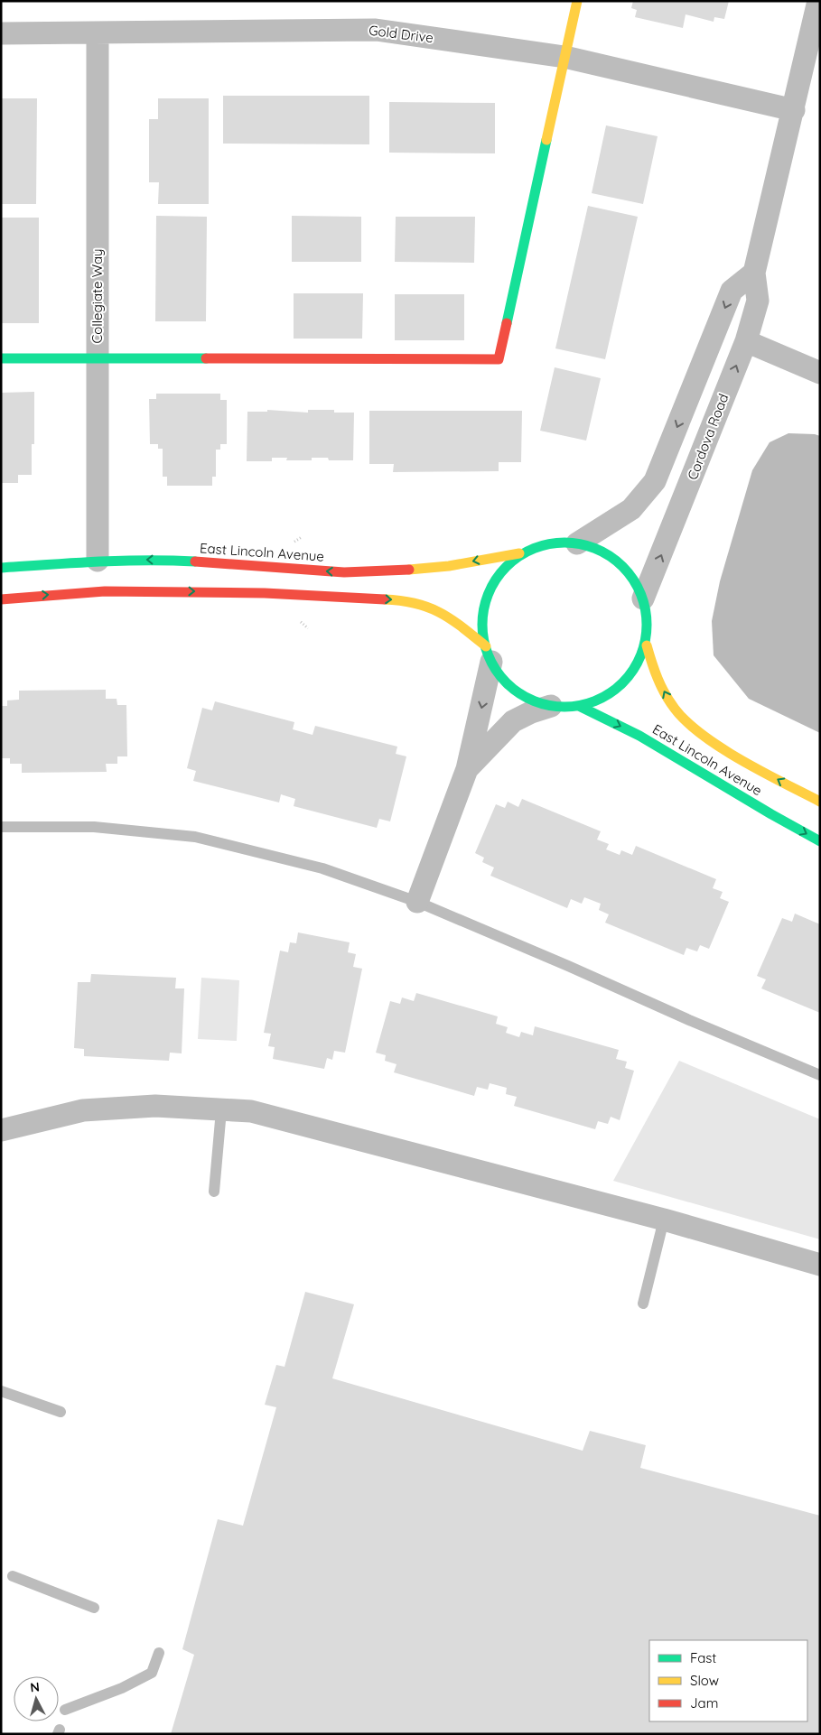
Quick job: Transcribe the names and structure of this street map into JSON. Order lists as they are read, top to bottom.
{
  "streets": {
    "street": [
      "Gold Drive",
      "Collegiate Way",
      "Cordova Road",
      "East Lincoln Avenue"
    ]
  },
  "crossings": [
    ["Gold Drive", "Collegiate Way"],
    ["Gold Drive", "Cordova Road"],
    ["Collegiate Way", "East Lincoln Avenue"],
    ["Cordova Road", "East Lincoln Avenue"]
  ],
  "legend": ["Fast", "Slow", "Jam"],
  "north": "top"
}
